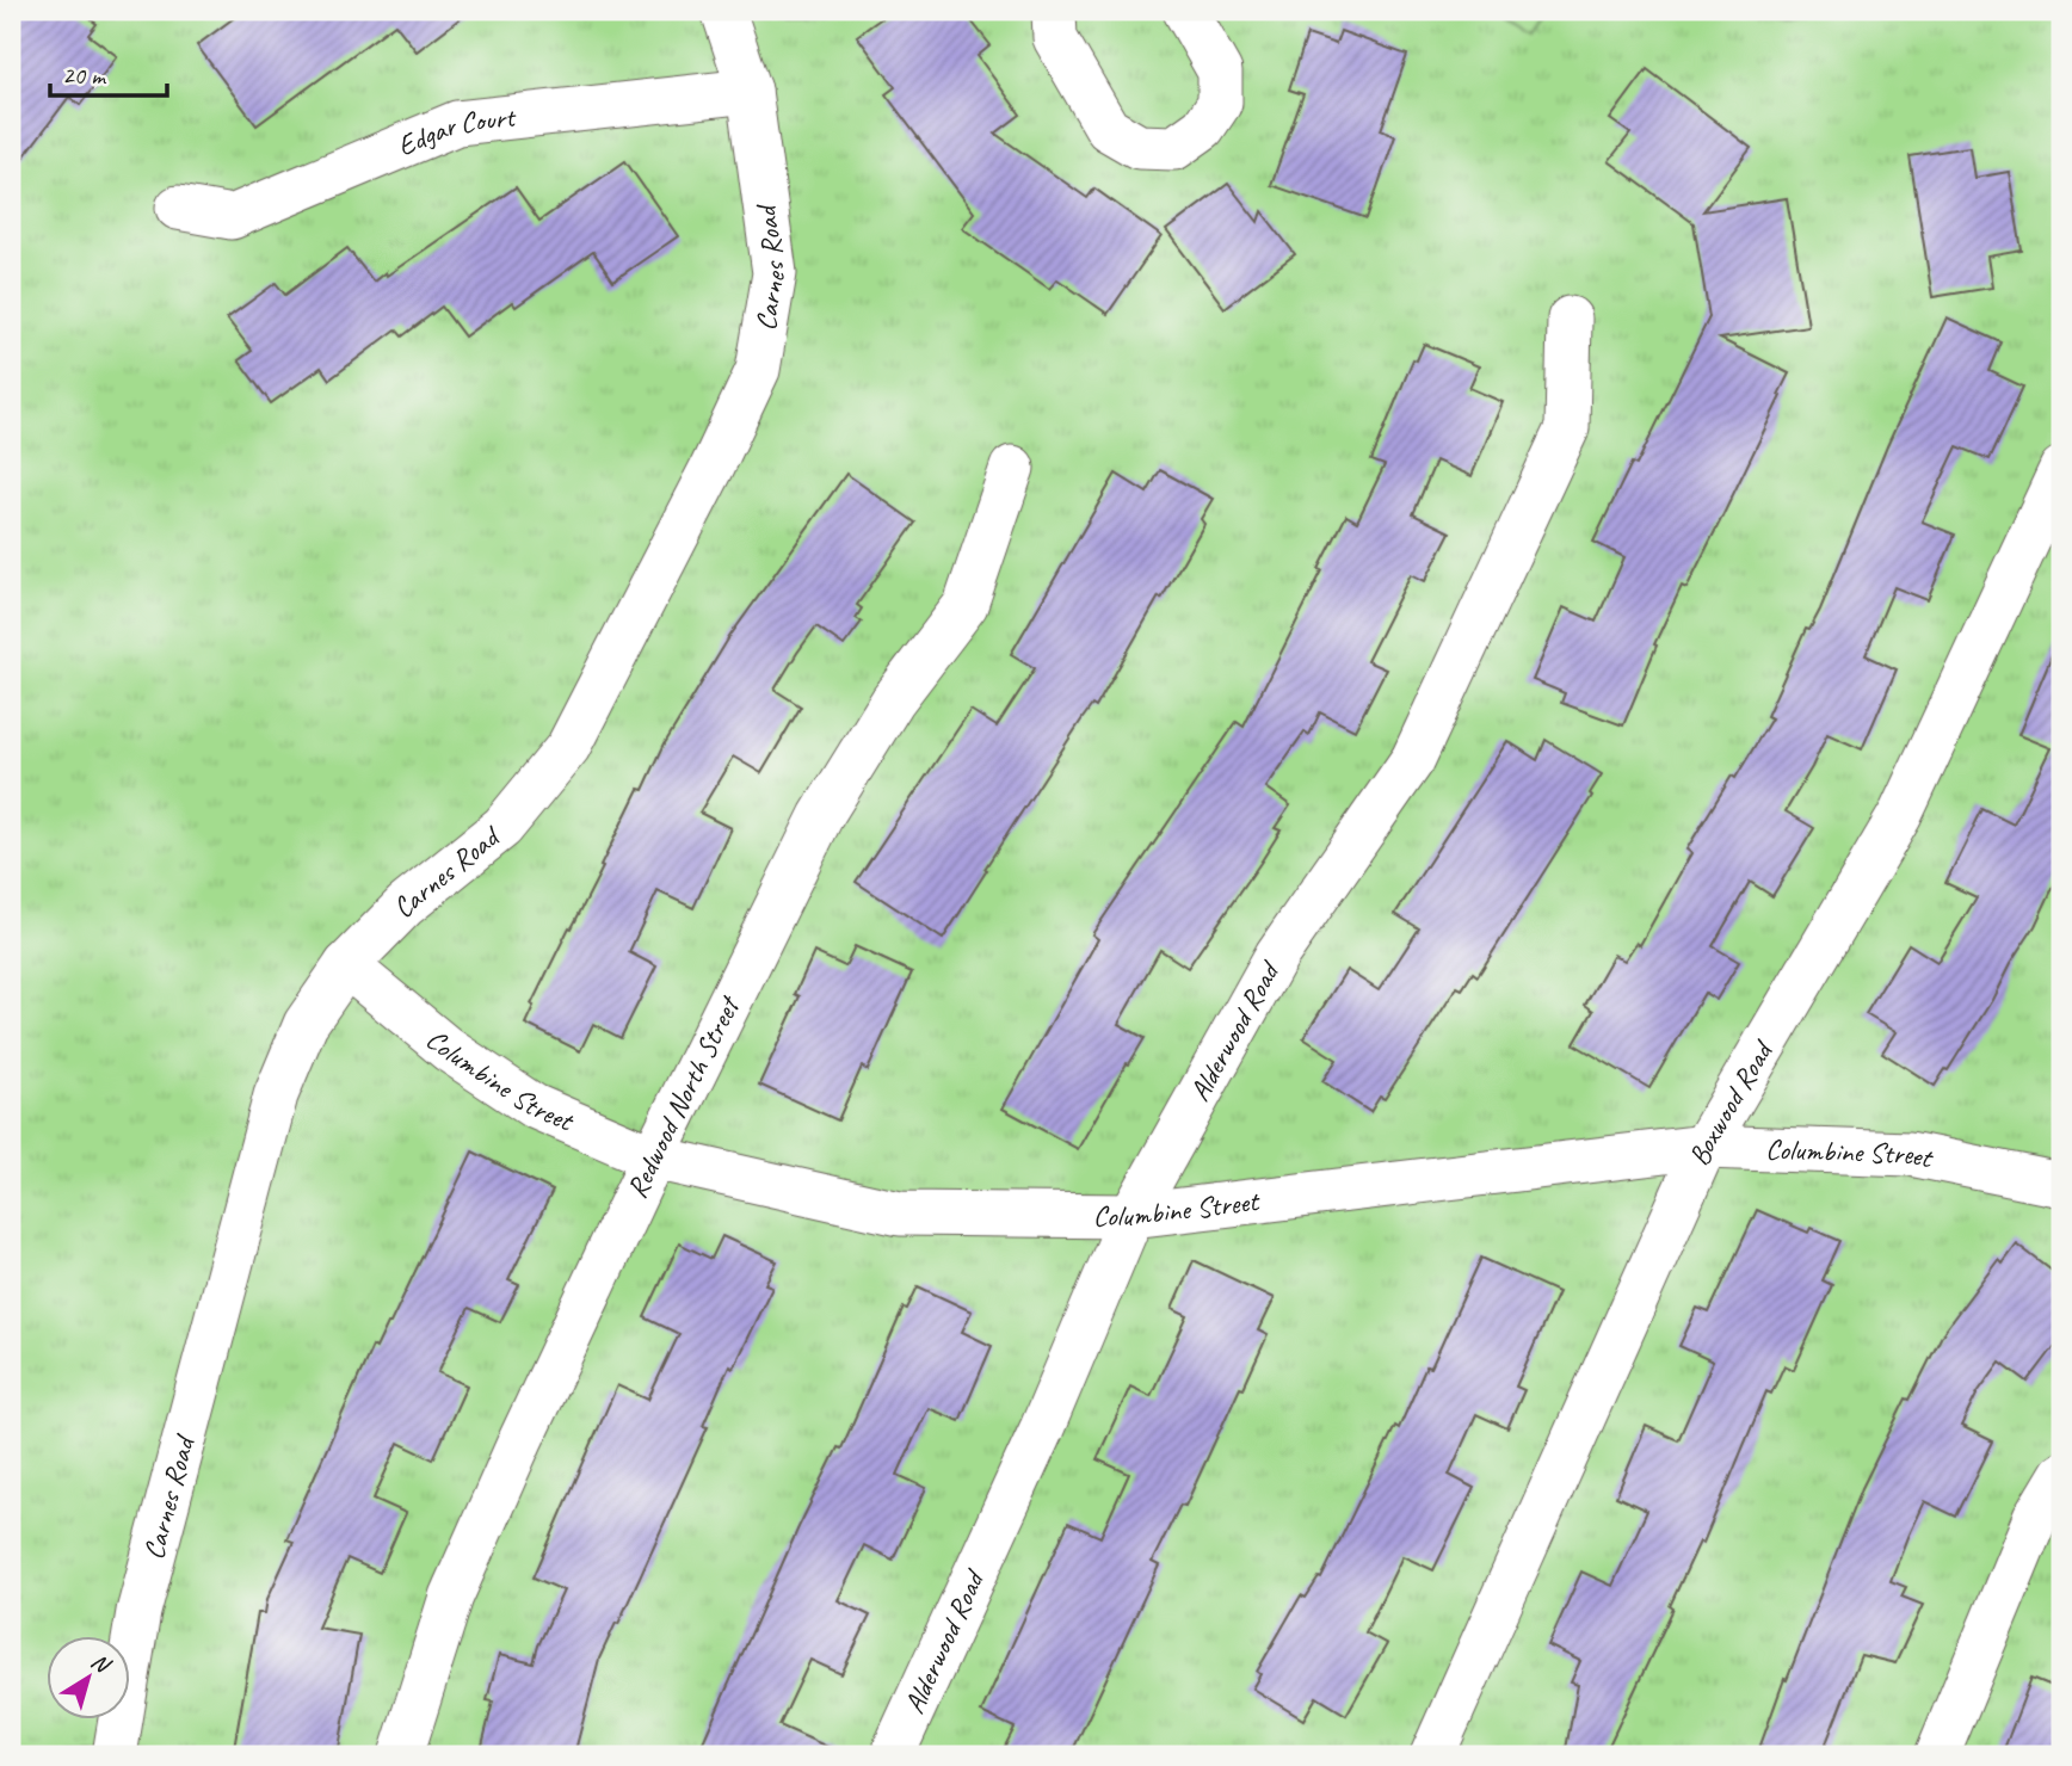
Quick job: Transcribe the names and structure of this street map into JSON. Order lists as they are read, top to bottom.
{
  "streets": {
    "street": [
      "Edgar Court",
      "Carnes Road",
      "Alderwood Road",
      "Columbine Street",
      "Redwood North Street",
      "Boxwood Road"
    ]
  },
  "crossings": [
    ["Edgar Court", "Carnes Road"],
    ["Carnes Road", "Columbine Street"],
    ["Alderwood Road", "Columbine Street"],
    ["Columbine Street", "Redwood North Street"],
    ["Columbine Street", "Boxwood Road"]
  ],
  "scale_bar": "20 m",
  "north": "top right"
}
